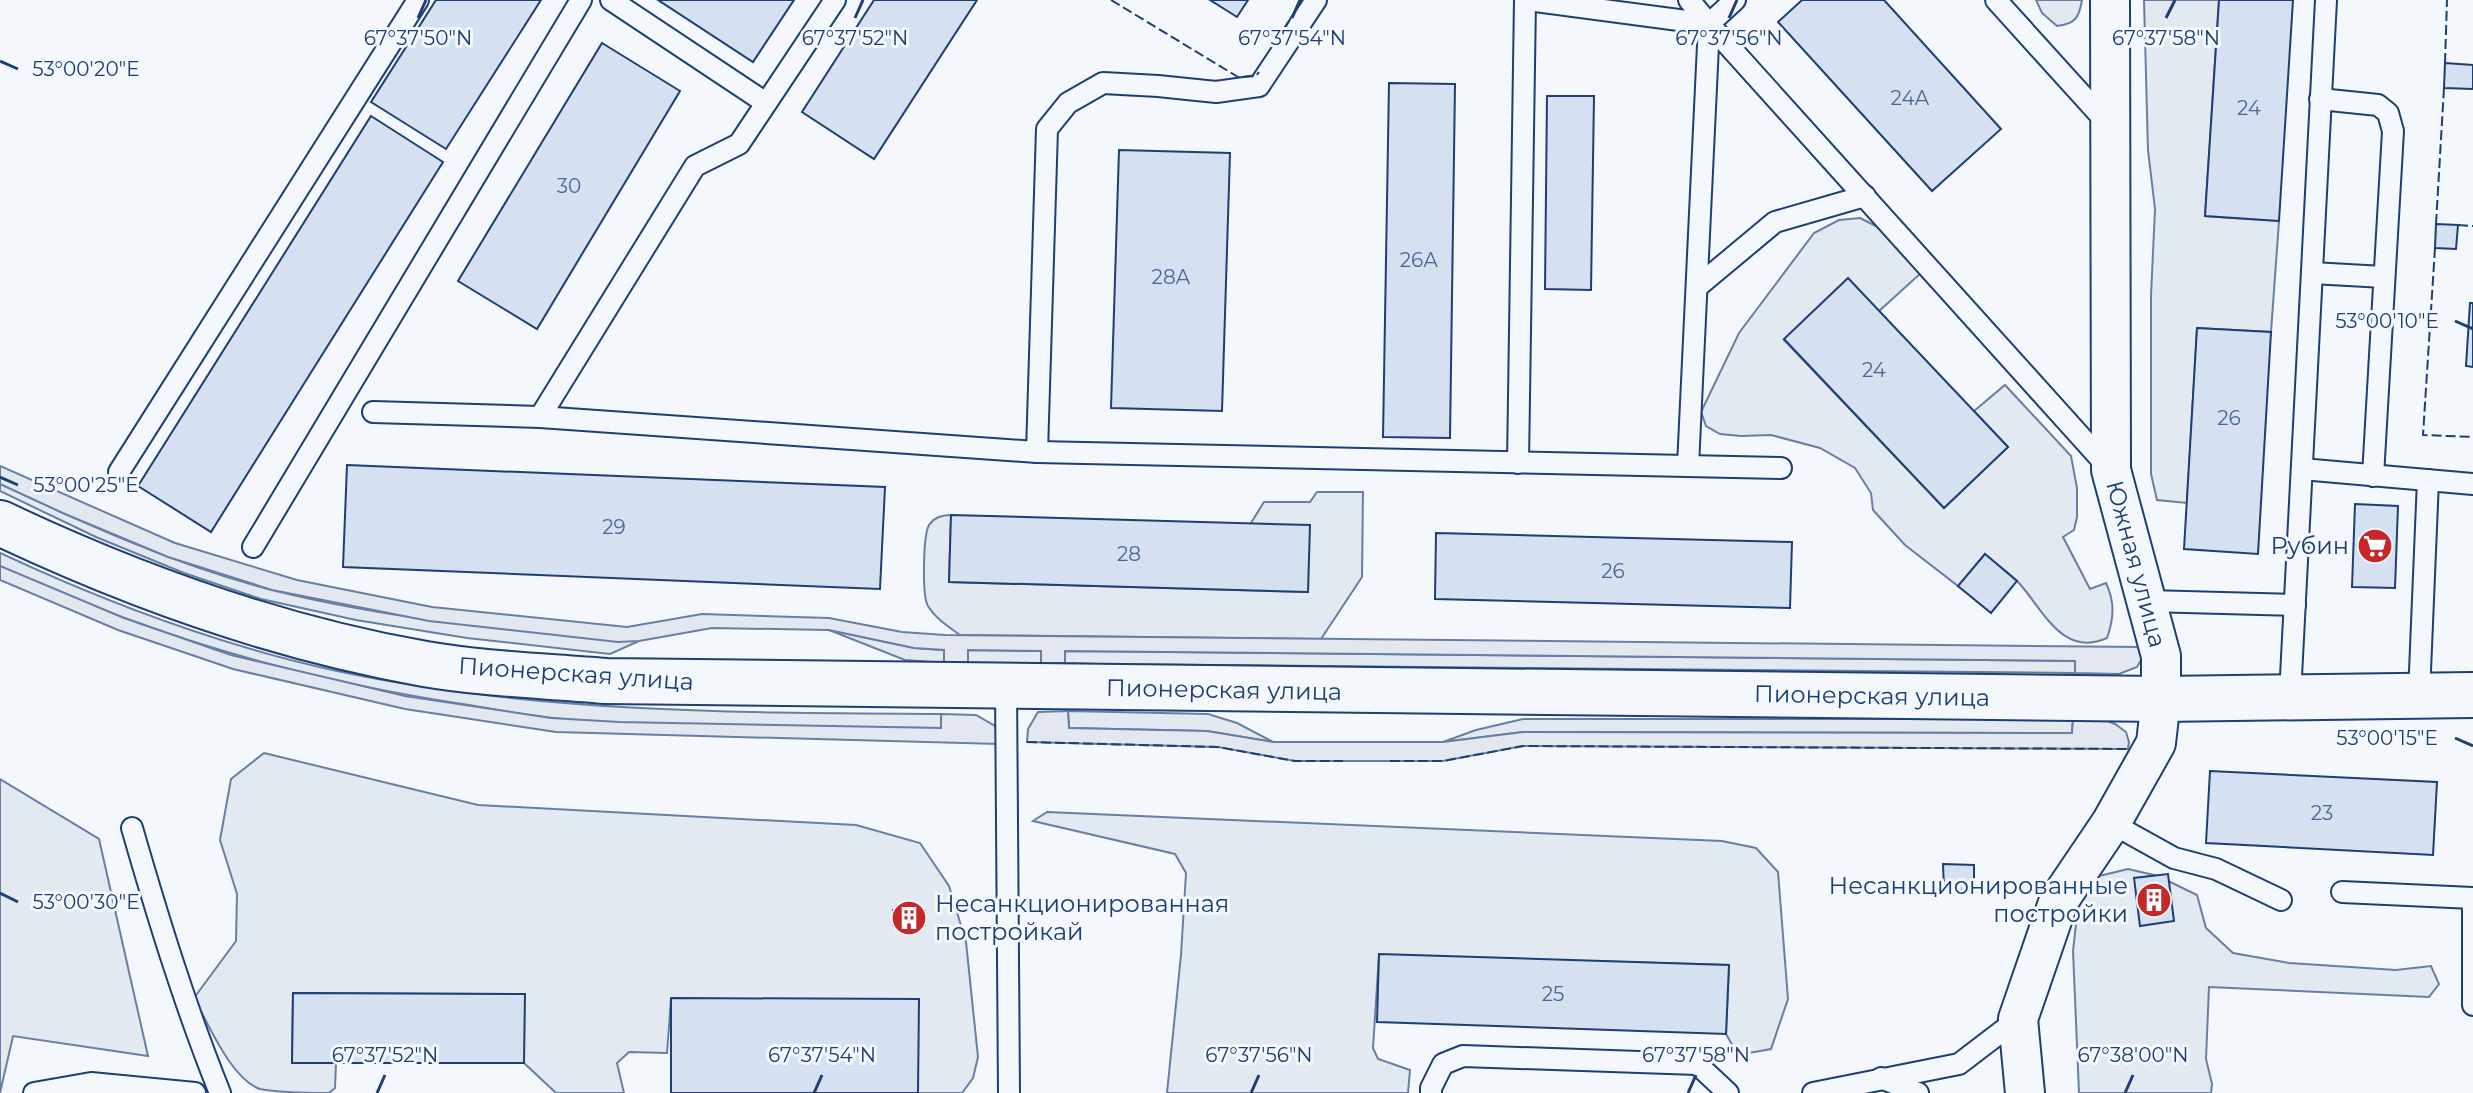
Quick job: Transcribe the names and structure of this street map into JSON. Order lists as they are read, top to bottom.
{
  "streets": {
    "street": ["Южная улица", "Пионерская улица"]
  },
  "crossings": [
    ["Южная улица", "Пионерская улица"]
  ],
  "places": {
    "supermarket": ["Рубин"],
    "building": ["Несанкционированные постройки", "Несанкционированная постройкай"]
  },
  "house_numbers": [
    "24А",
    "24",
    "30",
    "26А",
    "28А",
    "24",
    "26",
    "29",
    "28",
    "26",
    "23",
    "25"
  ],
  "coordinates": [
    "67°37'50\"N",
    "67°37'56\"N",
    "67°37'52\"N",
    "67°37'54\"N",
    "67°37'58\"N",
    "53°00'20\"E",
    "53°00'10\"E",
    "53°00'25\"E",
    "53°00'15\"E",
    "53°00'30\"E",
    "67°38'00\"N"
  ]
}
